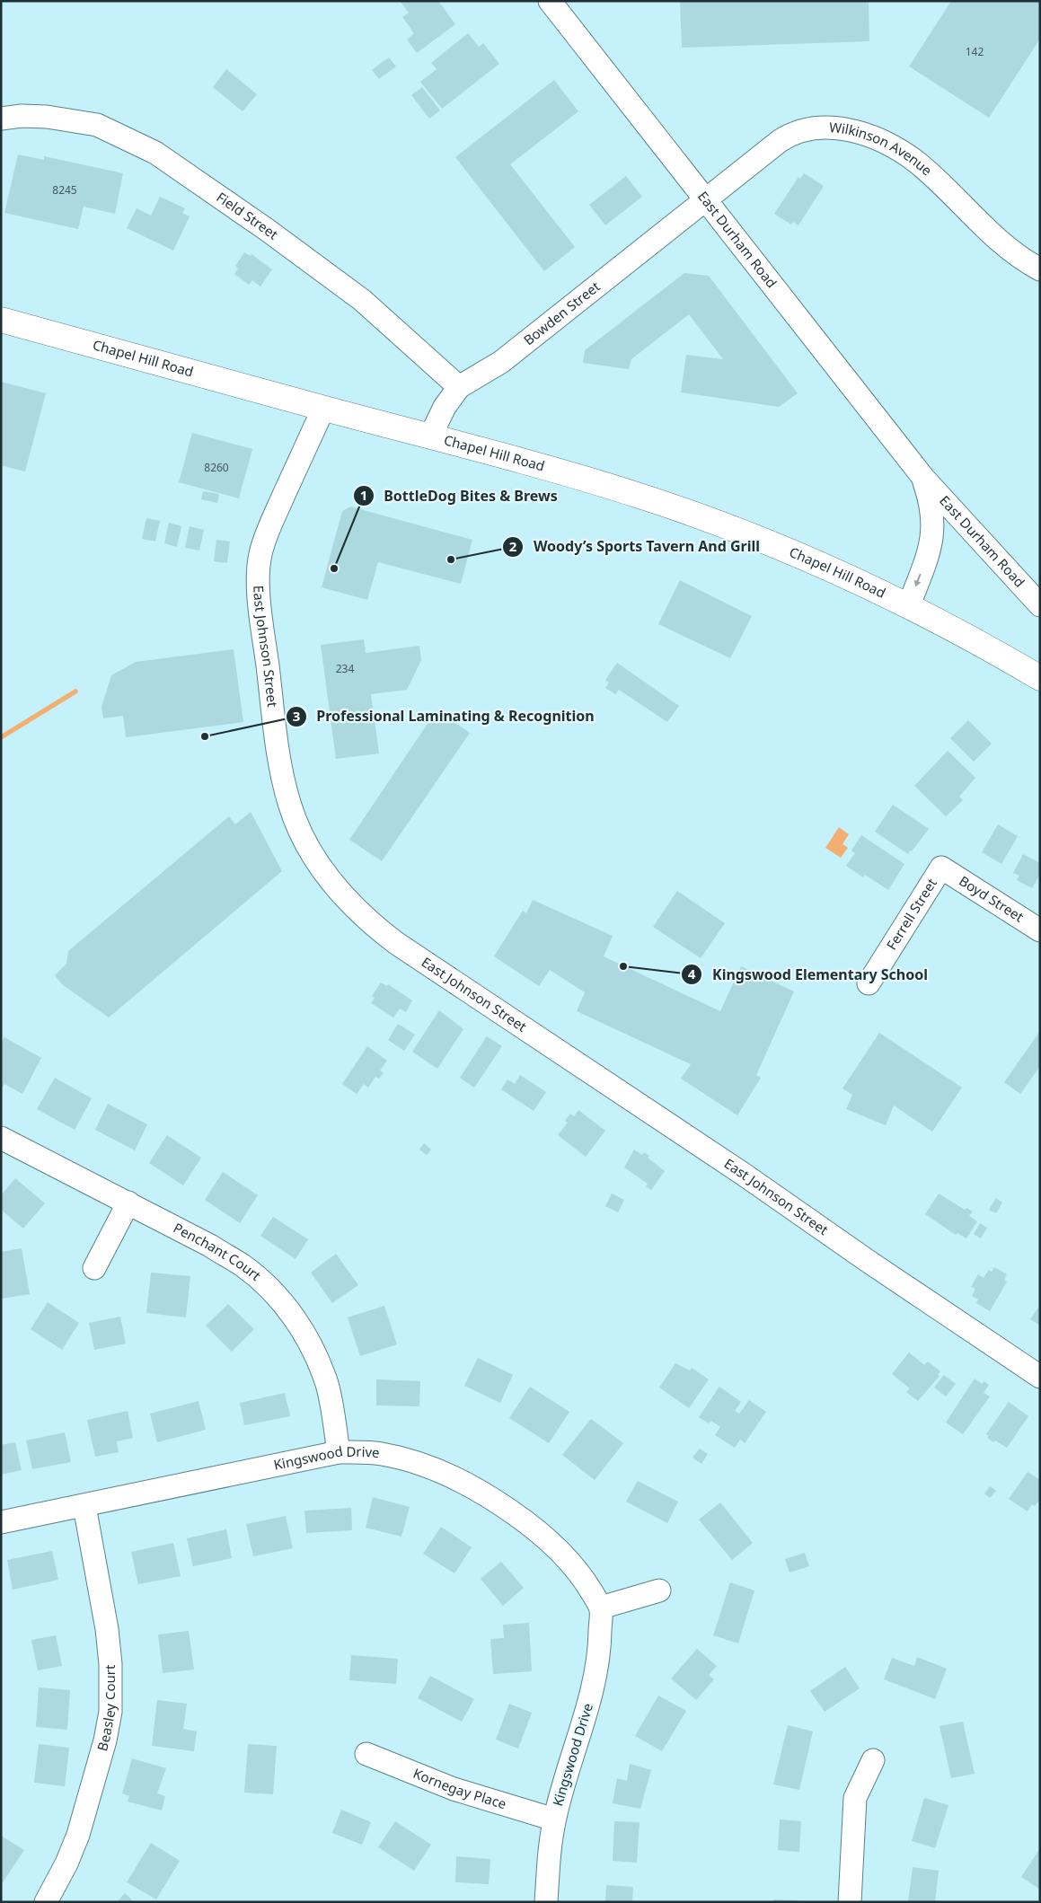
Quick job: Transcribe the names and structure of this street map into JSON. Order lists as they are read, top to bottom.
{
  "streets": {
    "main road": ["Chapel Hill Road"],
    "street": [
      "Wilkinson Avenue",
      "Field Street",
      "East Durham Road",
      "Bowden Street",
      "East Johnson Street",
      "Boyd Street",
      "Ferrell Street",
      "Penchant Court",
      "Kingswood Drive",
      "Beasley Court",
      "Kornegay Place"
    ]
  },
  "crossings": [
    ["Wilkinson Avenue", "East Durham Road"],
    ["Wilkinson Avenue", "Bowden Street"],
    ["Field Street", "Bowden Street"],
    ["East Durham Road", "Bowden Street"],
    ["East Durham Road", "Chapel Hill Road"],
    ["Bowden Street", "Chapel Hill Road"],
    ["Chapel Hill Road", "East Johnson Street"],
    ["Boyd Street", "Ferrell Street"],
    ["Penchant Court", "Kingswood Drive"],
    ["Kingswood Drive", "Beasley Court"],
    ["Kingswood Drive", "Kornegay Place"]
  ],
  "places": [
    "Woody’s Sports Tavern And Grill",
    "BottleDog Bites & Brews",
    "Professional Laminating & Recognition",
    "Kingswood Elementary School"
  ],
  "house_numbers": [
    "142",
    "8245",
    "8260",
    "234"
  ]
}
